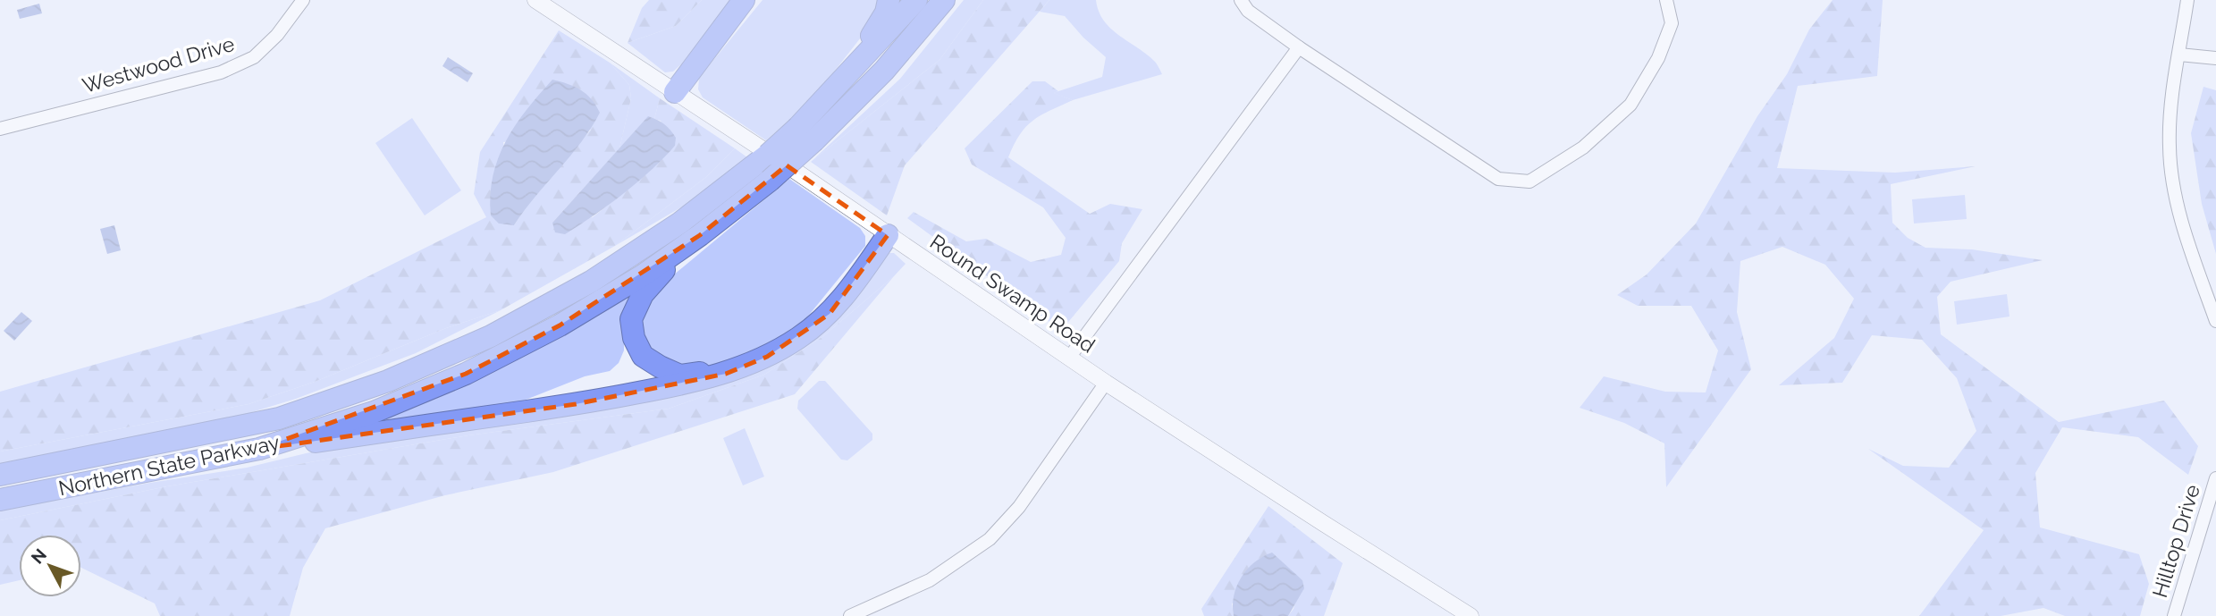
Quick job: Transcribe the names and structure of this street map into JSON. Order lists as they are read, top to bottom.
{
  "streets": {
    "highway": ["Northern State Parkway"],
    "street": ["Westwood Drive", "Round Swamp Road", "Hilltop Drive"]
  },
  "north": "top left"
}
